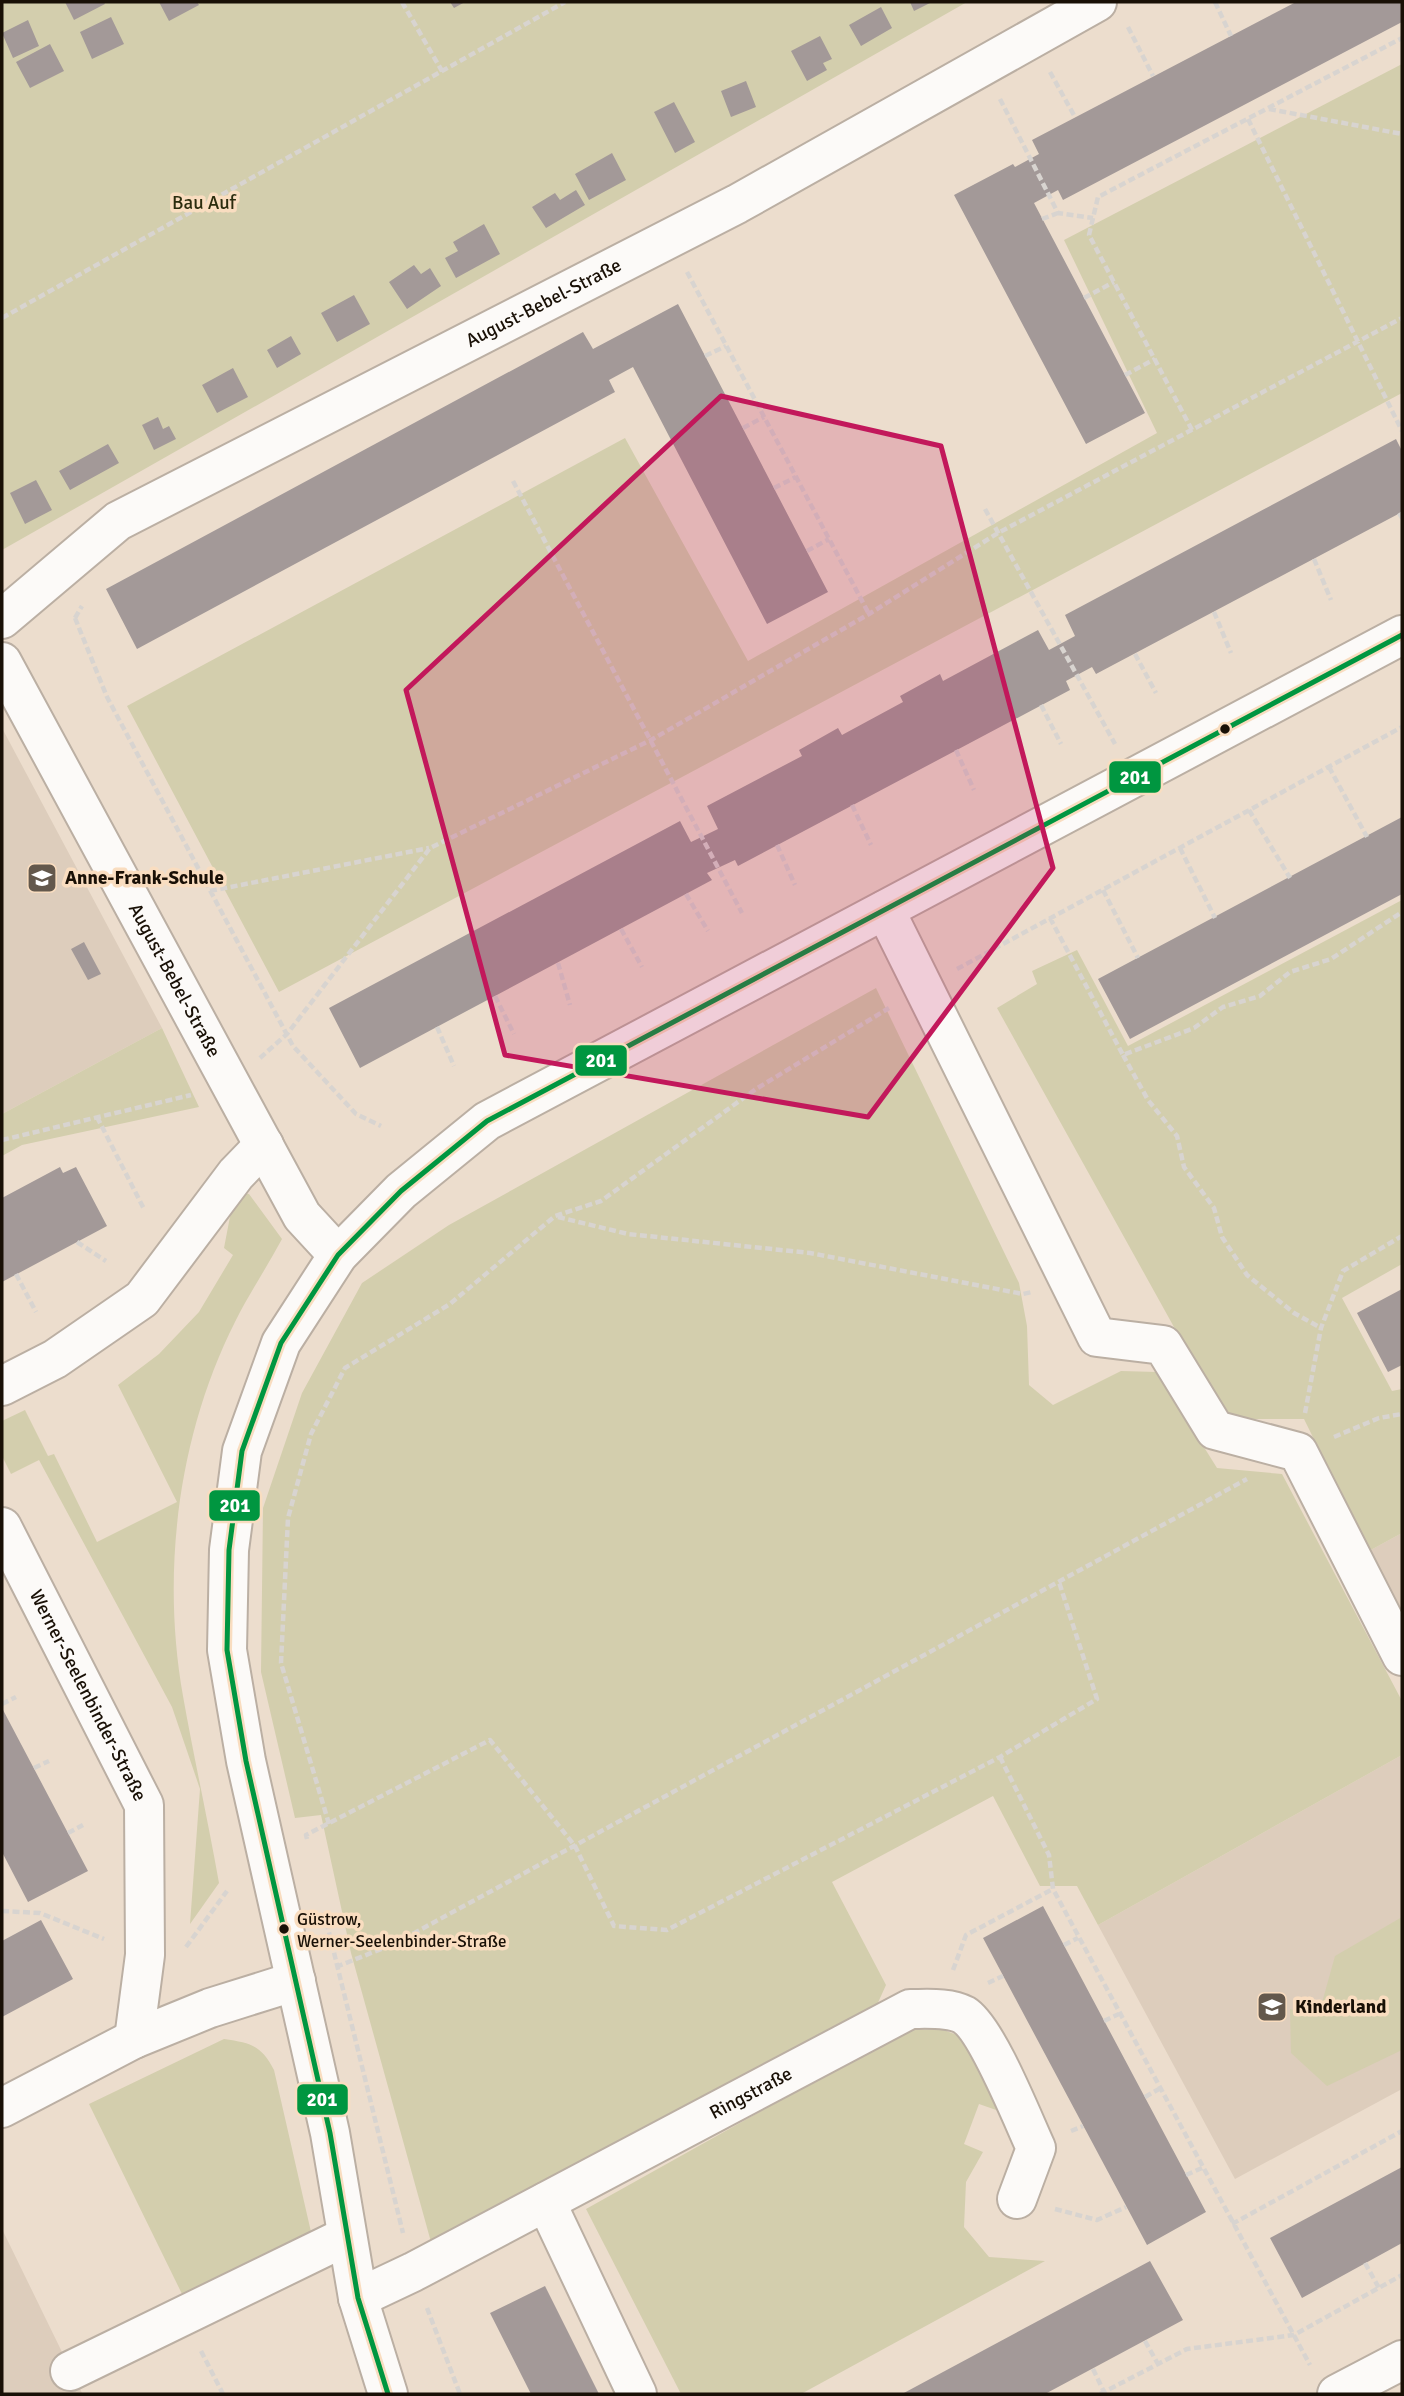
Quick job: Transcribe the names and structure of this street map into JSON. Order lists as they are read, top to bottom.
{
  "streets": {
    "street": ["August-Bebel-Straße", "Werner-Seelenbinder-Straße", "Ringstraße"]
  },
  "parks": ["Bau Auf"],
  "places": {
    "school or university": ["Anne-Frank-Schule", "Kinderland"],
    "other": ["Güstrow, Werner-Seelenbinder-Straße"]
  },
  "lines": ["transit line 201"]
}
